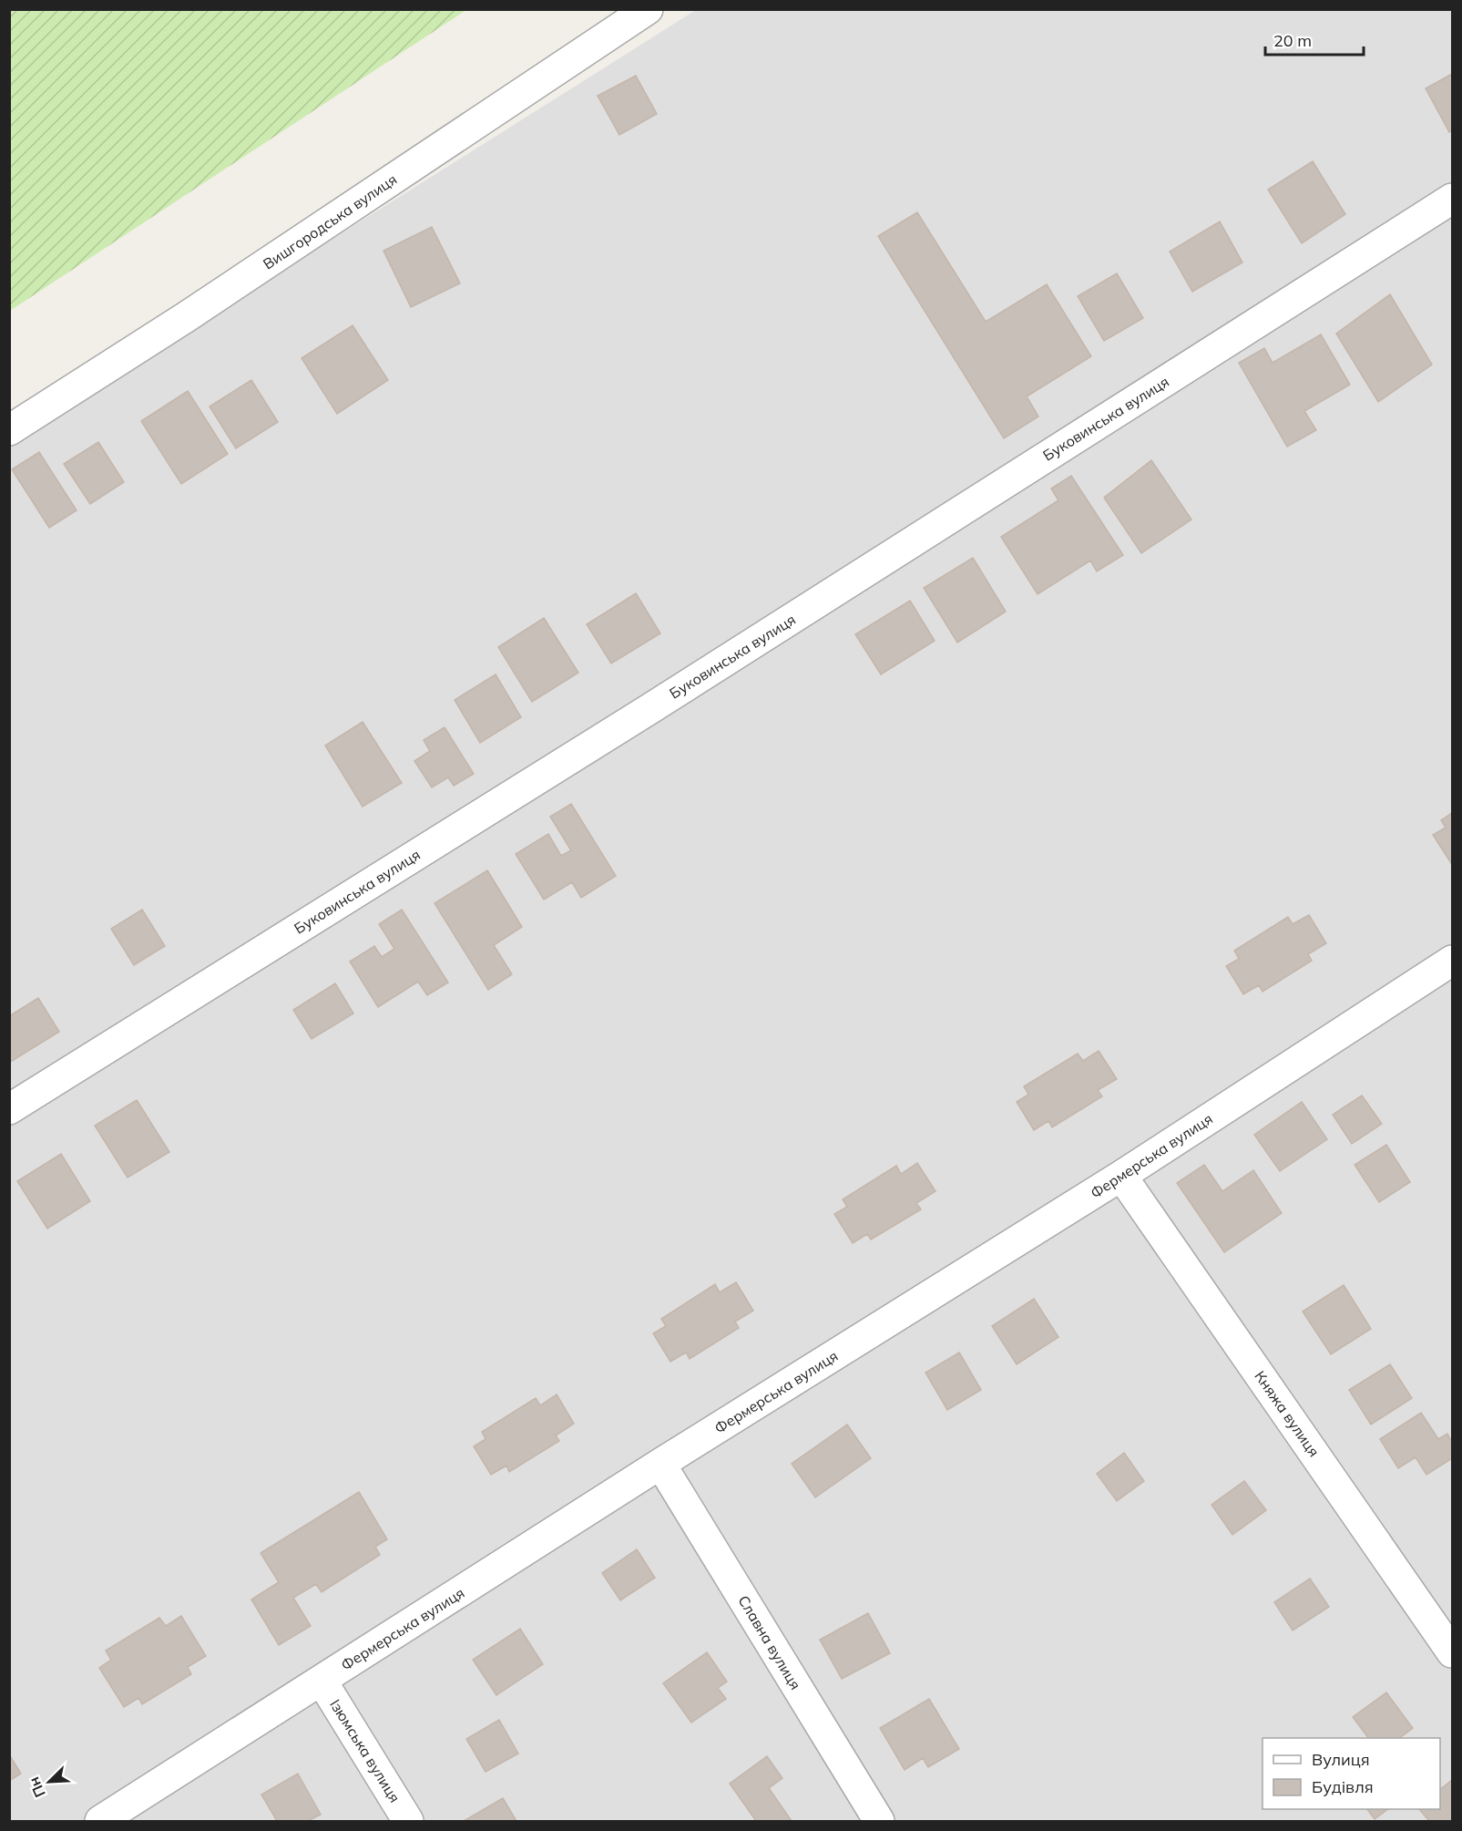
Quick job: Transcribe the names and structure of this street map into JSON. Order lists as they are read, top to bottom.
{
  "streets": {
    "street": [
      "Вишгородська вулиця",
      "Буковинська вулиця",
      "Фермерська вулиця",
      "Княжа вулиця",
      "Славна вулиця",
      "Ізюмська вулиця"
    ]
  },
  "crossings": [
    ["Фермерська вулиця", "Княжа вулиця"],
    ["Фермерська вулиця", "Славна вулиця"],
    ["Фермерська вулиця", "Ізюмська вулиця"]
  ],
  "legend": ["Вулиця", "Будівля"],
  "scale_bar": "20 m",
  "north": "bottom left"
}
